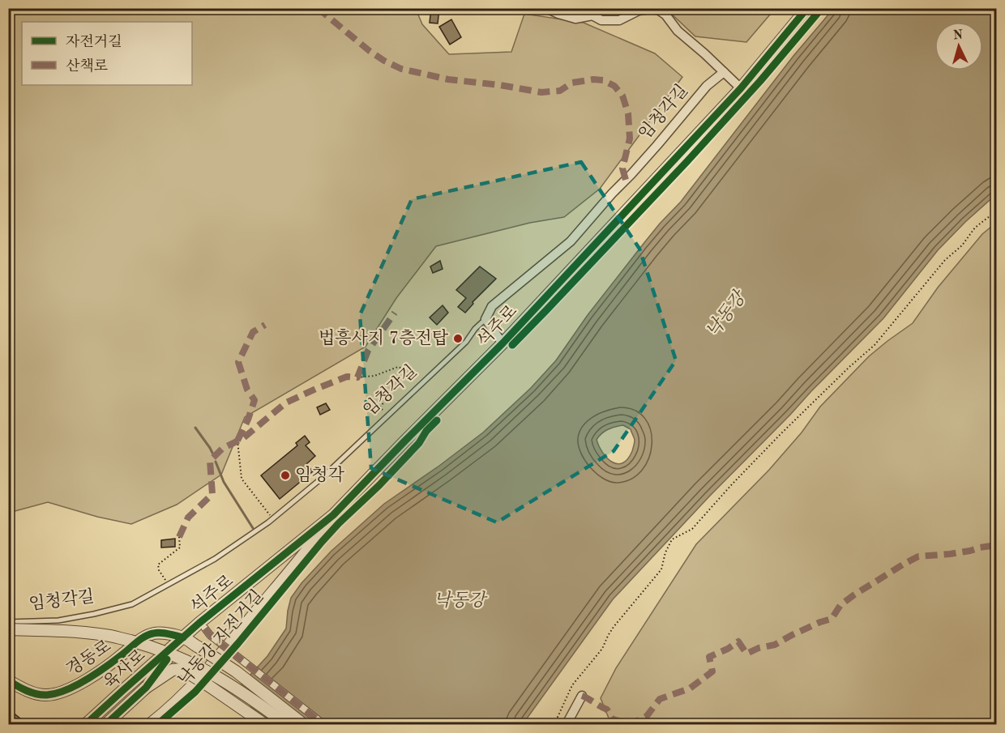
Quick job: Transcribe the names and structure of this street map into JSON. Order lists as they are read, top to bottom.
{
  "streets": {
    "street": [
      "임청각길",
      "석주로",
      "경동로",
      "육사로"
    ],
    "cycle path": ["낙동강 자전거길"]
  },
  "crossings": [
    ["석주로", "경동로"],
    ["석주로", "육사로"],
    ["경동로", "육사로"]
  ],
  "water": ["낙동강"],
  "places": ["법흥사지 7층전탑", "임청각"],
  "legend": ["자전거길", "산책로"],
  "north": "top"
}
